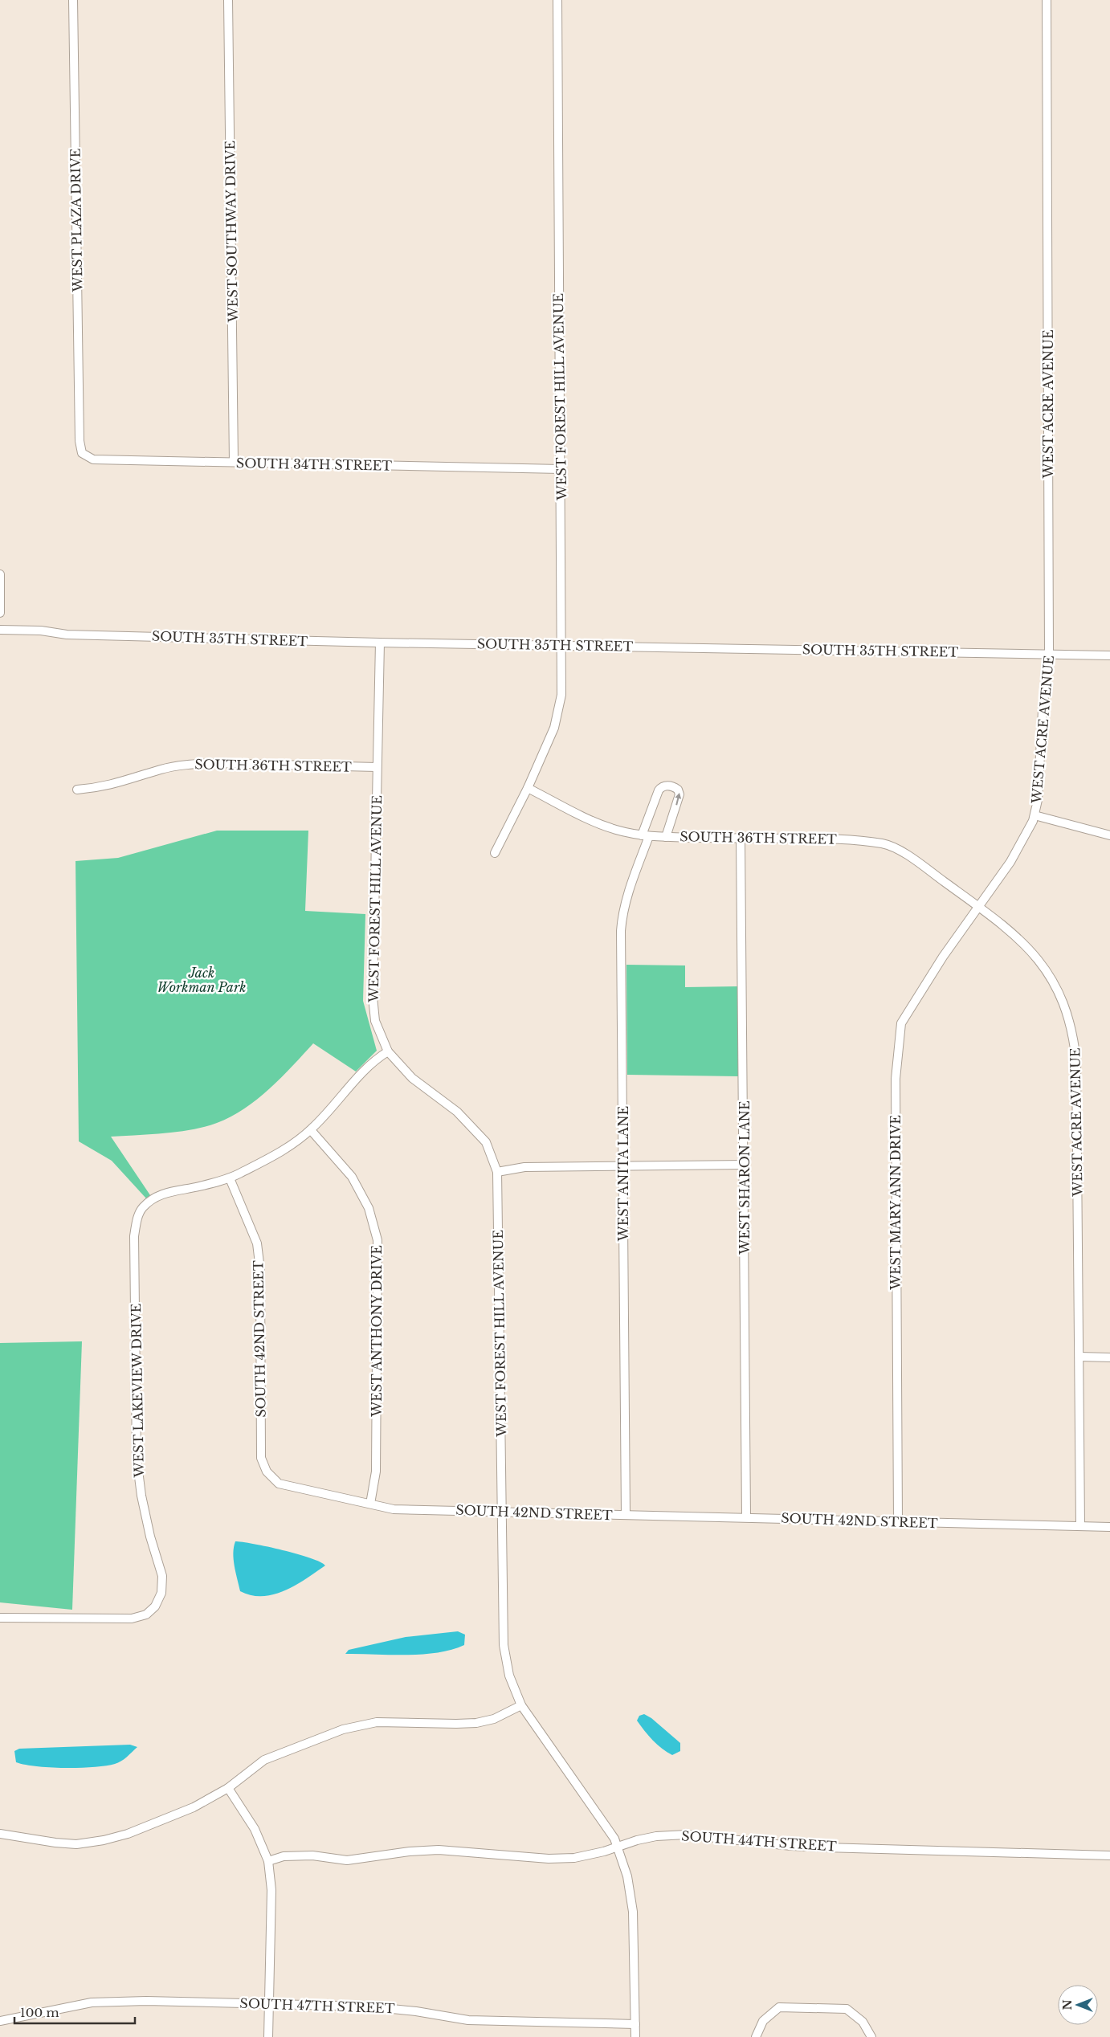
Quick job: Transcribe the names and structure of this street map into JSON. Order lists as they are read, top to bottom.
{
  "streets": {
    "street": [
      "WEST PLAZA DRIVE",
      "WEST SOUTHWAY DRIVE",
      "WEST FOREST HILL AVENUE",
      "WEST ACRE AVENUE",
      "SOUTH 34TH STREET",
      "SOUTH 35TH STREET",
      "SOUTH 36TH STREET",
      "WEST ANITA LANE",
      "WEST SHARON LANE",
      "WEST MARY ANN DRIVE",
      "WEST ANTHONY DRIVE",
      "SOUTH 42ND STREET",
      "WEST LAKEVIEW DRIVE",
      "SOUTH 44TH STREET",
      "SOUTH 47TH STREET"
    ]
  },
  "crossings": [
    ["WEST PLAZA DRIVE", "SOUTH 34TH STREET"],
    ["WEST SOUTHWAY DRIVE", "SOUTH 34TH STREET"],
    ["WEST FOREST HILL AVENUE", "SOUTH 34TH STREET"],
    ["WEST FOREST HILL AVENUE", "SOUTH 35TH STREET"],
    ["WEST FOREST HILL AVENUE", "SOUTH 36TH STREET"],
    ["WEST FOREST HILL AVENUE", "SOUTH 42ND STREET"],
    ["WEST FOREST HILL AVENUE", "SOUTH 44TH STREET"],
    ["WEST FOREST HILL AVENUE", "SOUTH 47TH STREET"],
    ["WEST ACRE AVENUE", "SOUTH 35TH STREET"],
    ["WEST ACRE AVENUE", "SOUTH 36TH STREET"],
    ["WEST ACRE AVENUE", "WEST MARY ANN DRIVE"],
    ["WEST ACRE AVENUE", "SOUTH 42ND STREET"],
    ["SOUTH 36TH STREET", "WEST ANITA LANE"],
    ["SOUTH 36TH STREET", "WEST SHARON LANE"],
    ["SOUTH 36TH STREET", "WEST MARY ANN DRIVE"],
    ["WEST ANITA LANE", "SOUTH 42ND STREET"],
    ["WEST SHARON LANE", "SOUTH 42ND STREET"],
    ["WEST MARY ANN DRIVE", "SOUTH 42ND STREET"],
    ["WEST ANTHONY DRIVE", "SOUTH 42ND STREET"],
    ["SOUTH 42ND STREET", "WEST LAKEVIEW DRIVE"]
  ],
  "parks": ["Jack Workman Park"],
  "scale_bar": "100 m",
  "north": "left"
}
